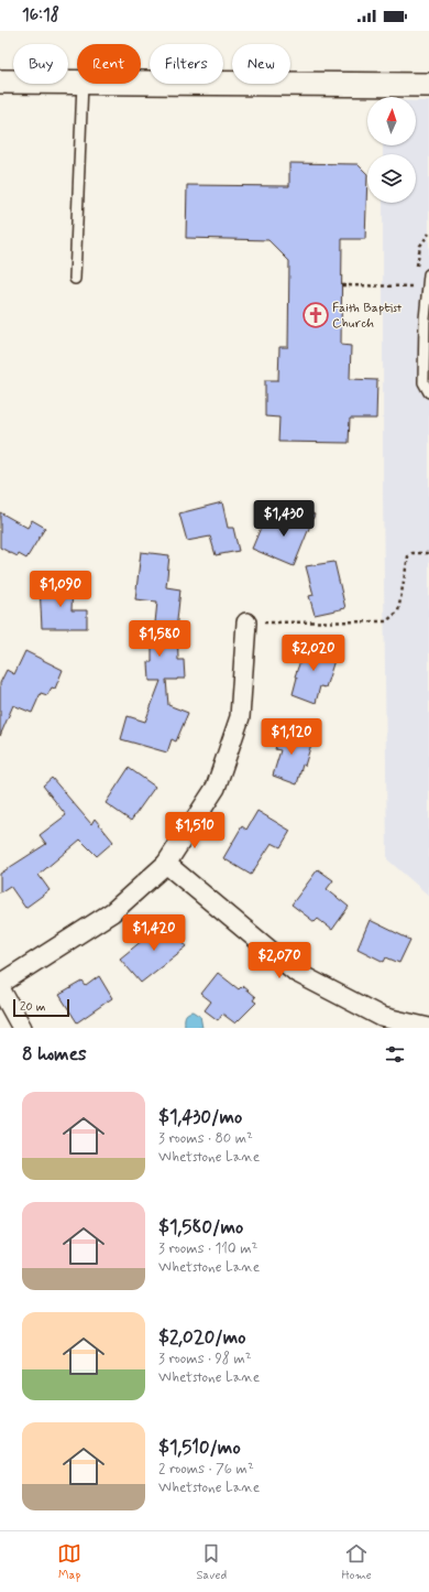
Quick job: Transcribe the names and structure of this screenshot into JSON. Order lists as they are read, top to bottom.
{
  "places": {
    "church": ["Faith Baptist Church"]
  },
  "scale_bar": "20 m",
  "north": "top",
  "page": {
    "status": "16:18",
    "chip": [
      "Buy",
      "Rent",
      "Filters",
      "New"
    ],
    "price": [
      "$1,430",
      "$1,090",
      "$1,580",
      "$2,020",
      "$1,120",
      "$1,510",
      "$1,420",
      "$2,070"
    ],
    "scale": "20 m",
    "heading": "8 homes",
    "list": [
      {
        "name": "$1,430/mo",
        "note": "3 rooms · 80 m² · Whetstone Lane"
      },
      {
        "name": "$1,580/mo",
        "note": "3 rooms · 110 m² · Whetstone Lane"
      },
      {
        "name": "$2,020/mo",
        "note": "3 rooms · 98 m² · Whetstone Lane"
      },
      {
        "name": "$1,510/mo",
        "note": "2 rooms · 76 m² · Whetstone Lane"
      }
    ],
    "tabs": ["Map", "Saved", "Home"]
  }
}
